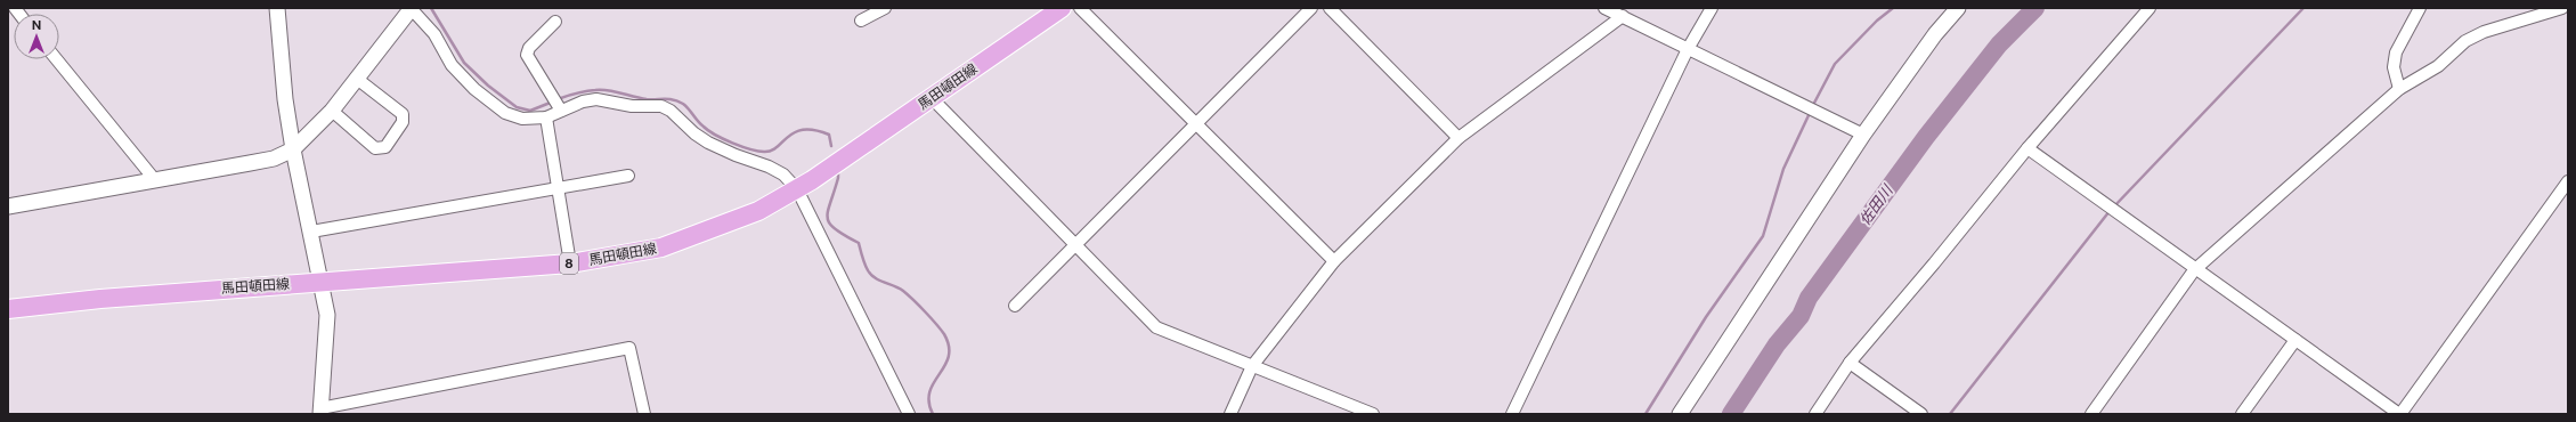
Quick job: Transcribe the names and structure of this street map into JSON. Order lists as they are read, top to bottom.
{
  "streets": {
    "main road": ["馬田頓田線", "8"]
  },
  "water": ["佐田川"],
  "north": "top"
}
